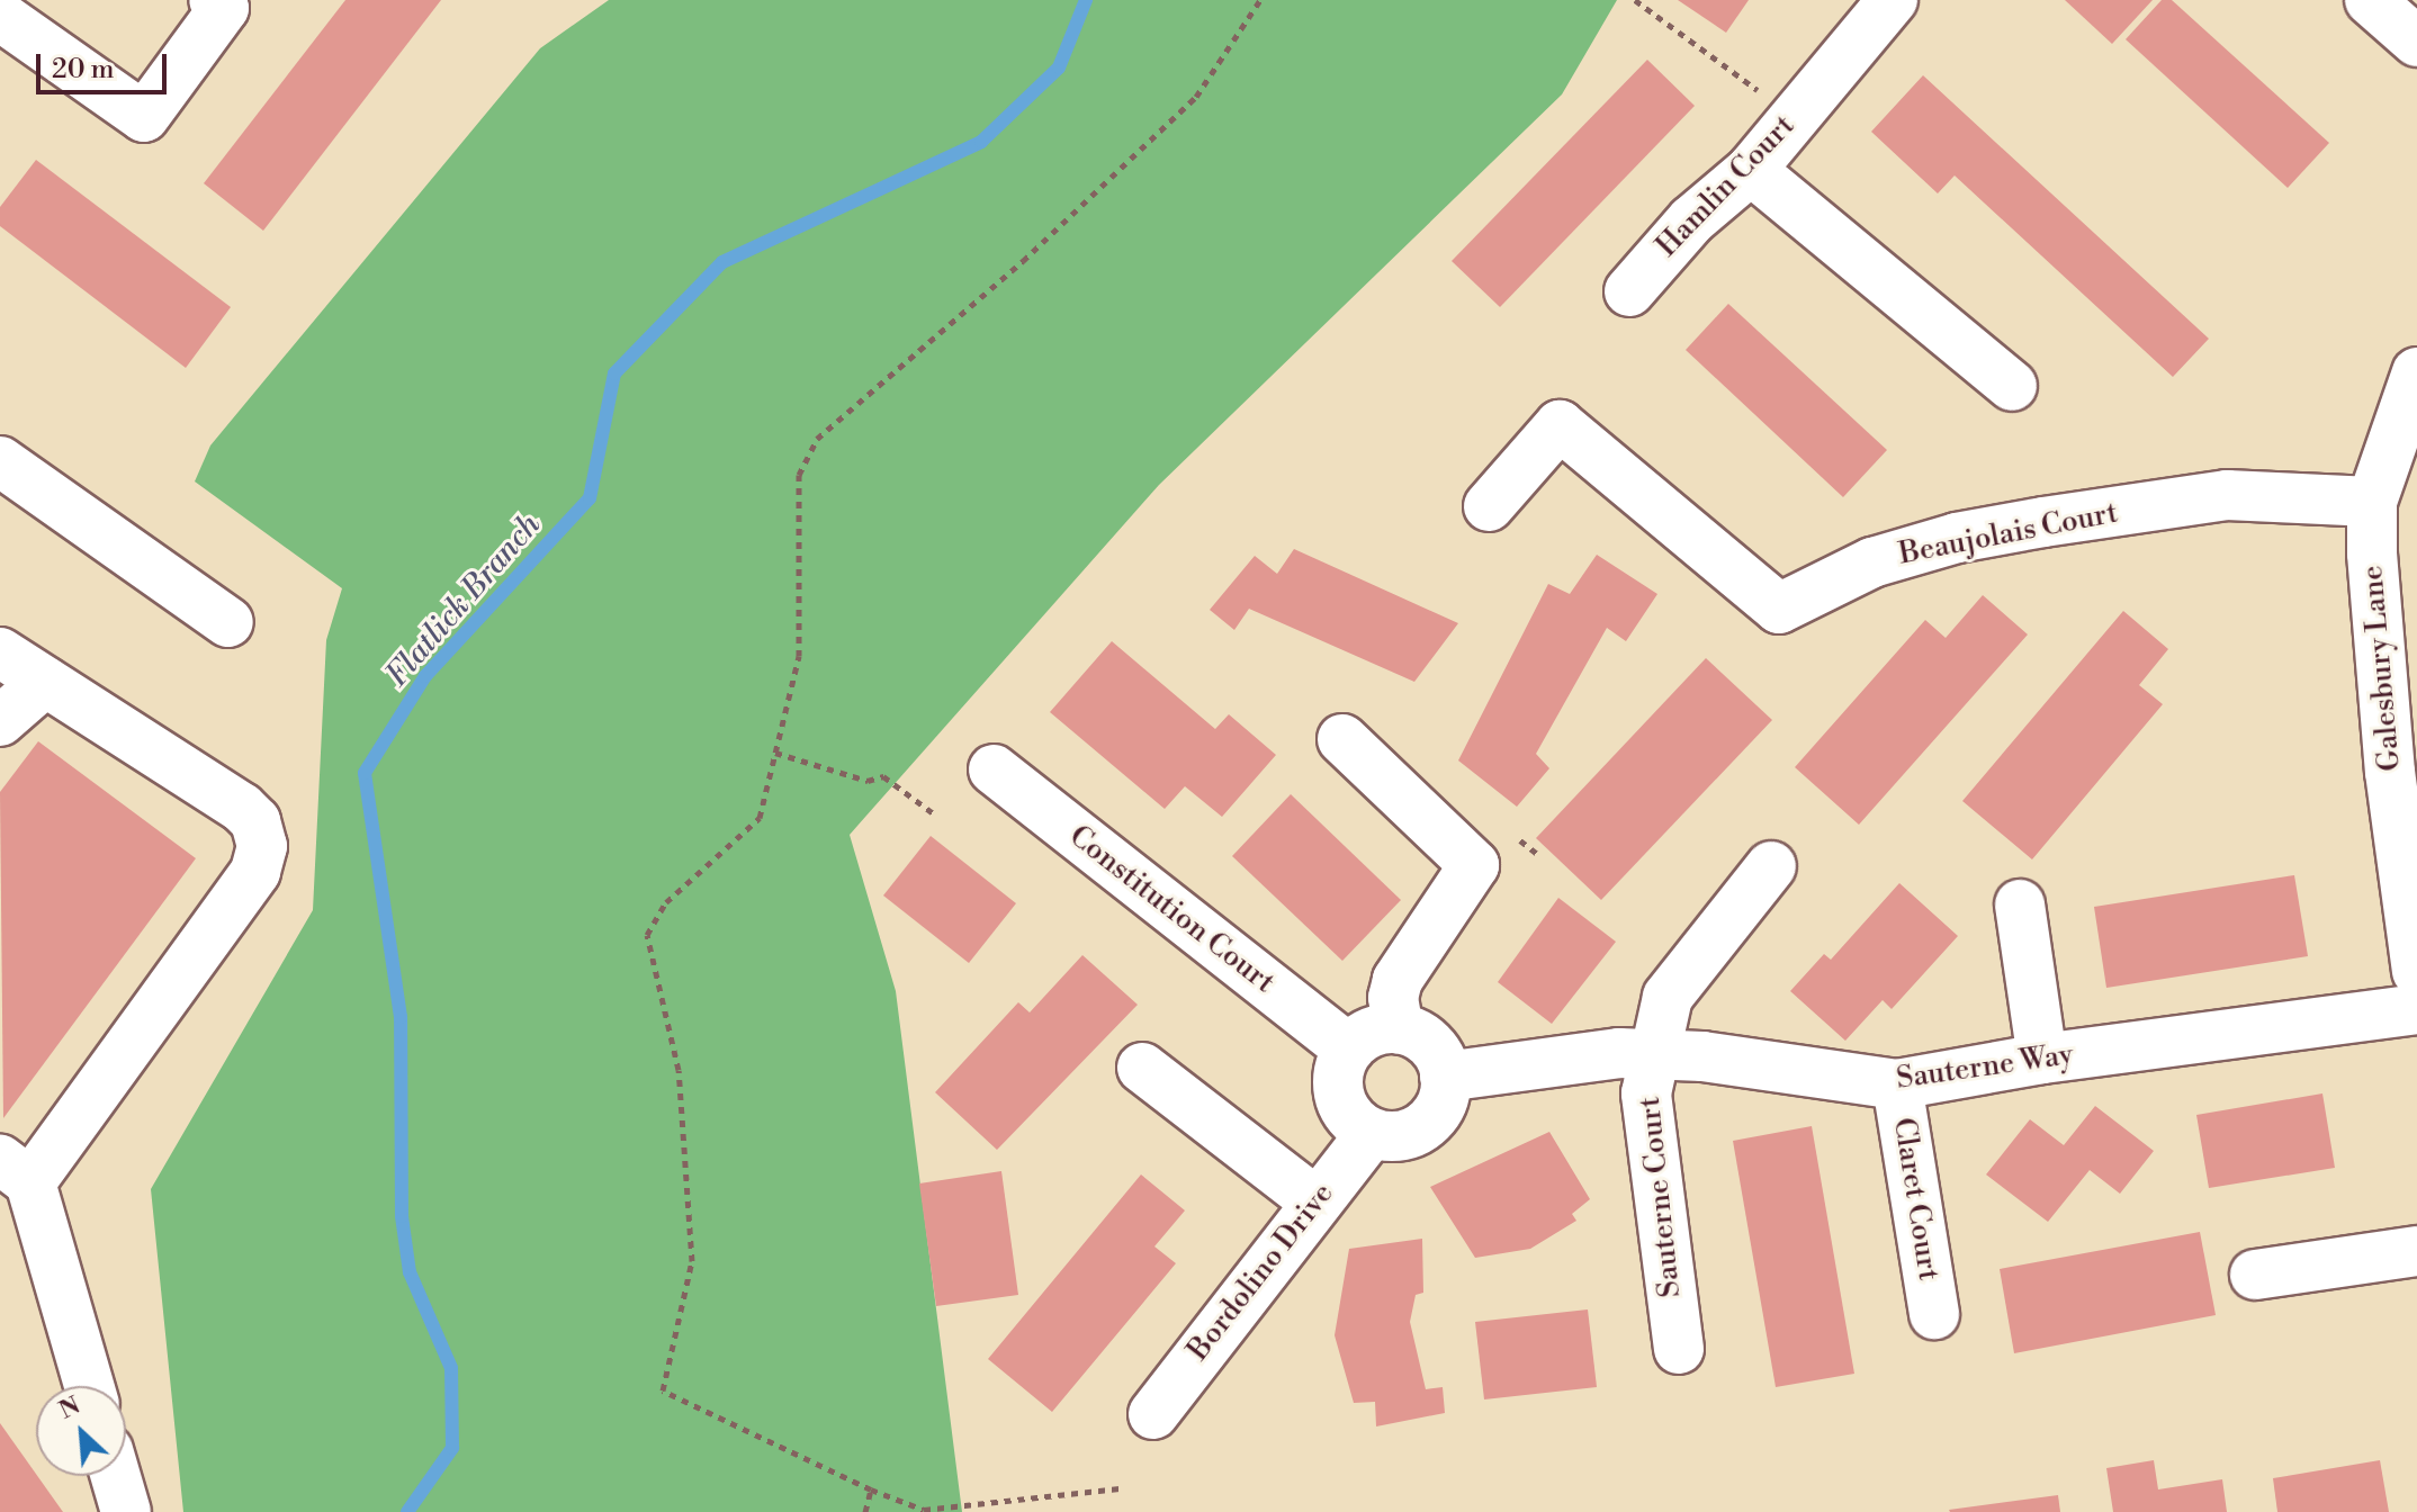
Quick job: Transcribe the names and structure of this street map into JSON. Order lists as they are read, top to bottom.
{
  "streets": {
    "street": [
      "Hamlin Court",
      "Beaujolais Court",
      "Galesbury Lane",
      "Constitution Court",
      "Sauterne Way",
      "Sauterne Court",
      "Claret Court",
      "Bordolino Drive"
    ]
  },
  "crossings": [
    ["Beaujolais Court", "Galesbury Lane"],
    ["Constitution Court", "Sauterne Way"],
    ["Constitution Court", "Bordolino Drive"],
    ["Sauterne Way", "Sauterne Court"],
    ["Sauterne Way", "Claret Court"],
    ["Sauterne Way", "Bordolino Drive"]
  ],
  "water": ["Flatlick Branch"],
  "scale_bar": "20 m",
  "north": "top left"
}
